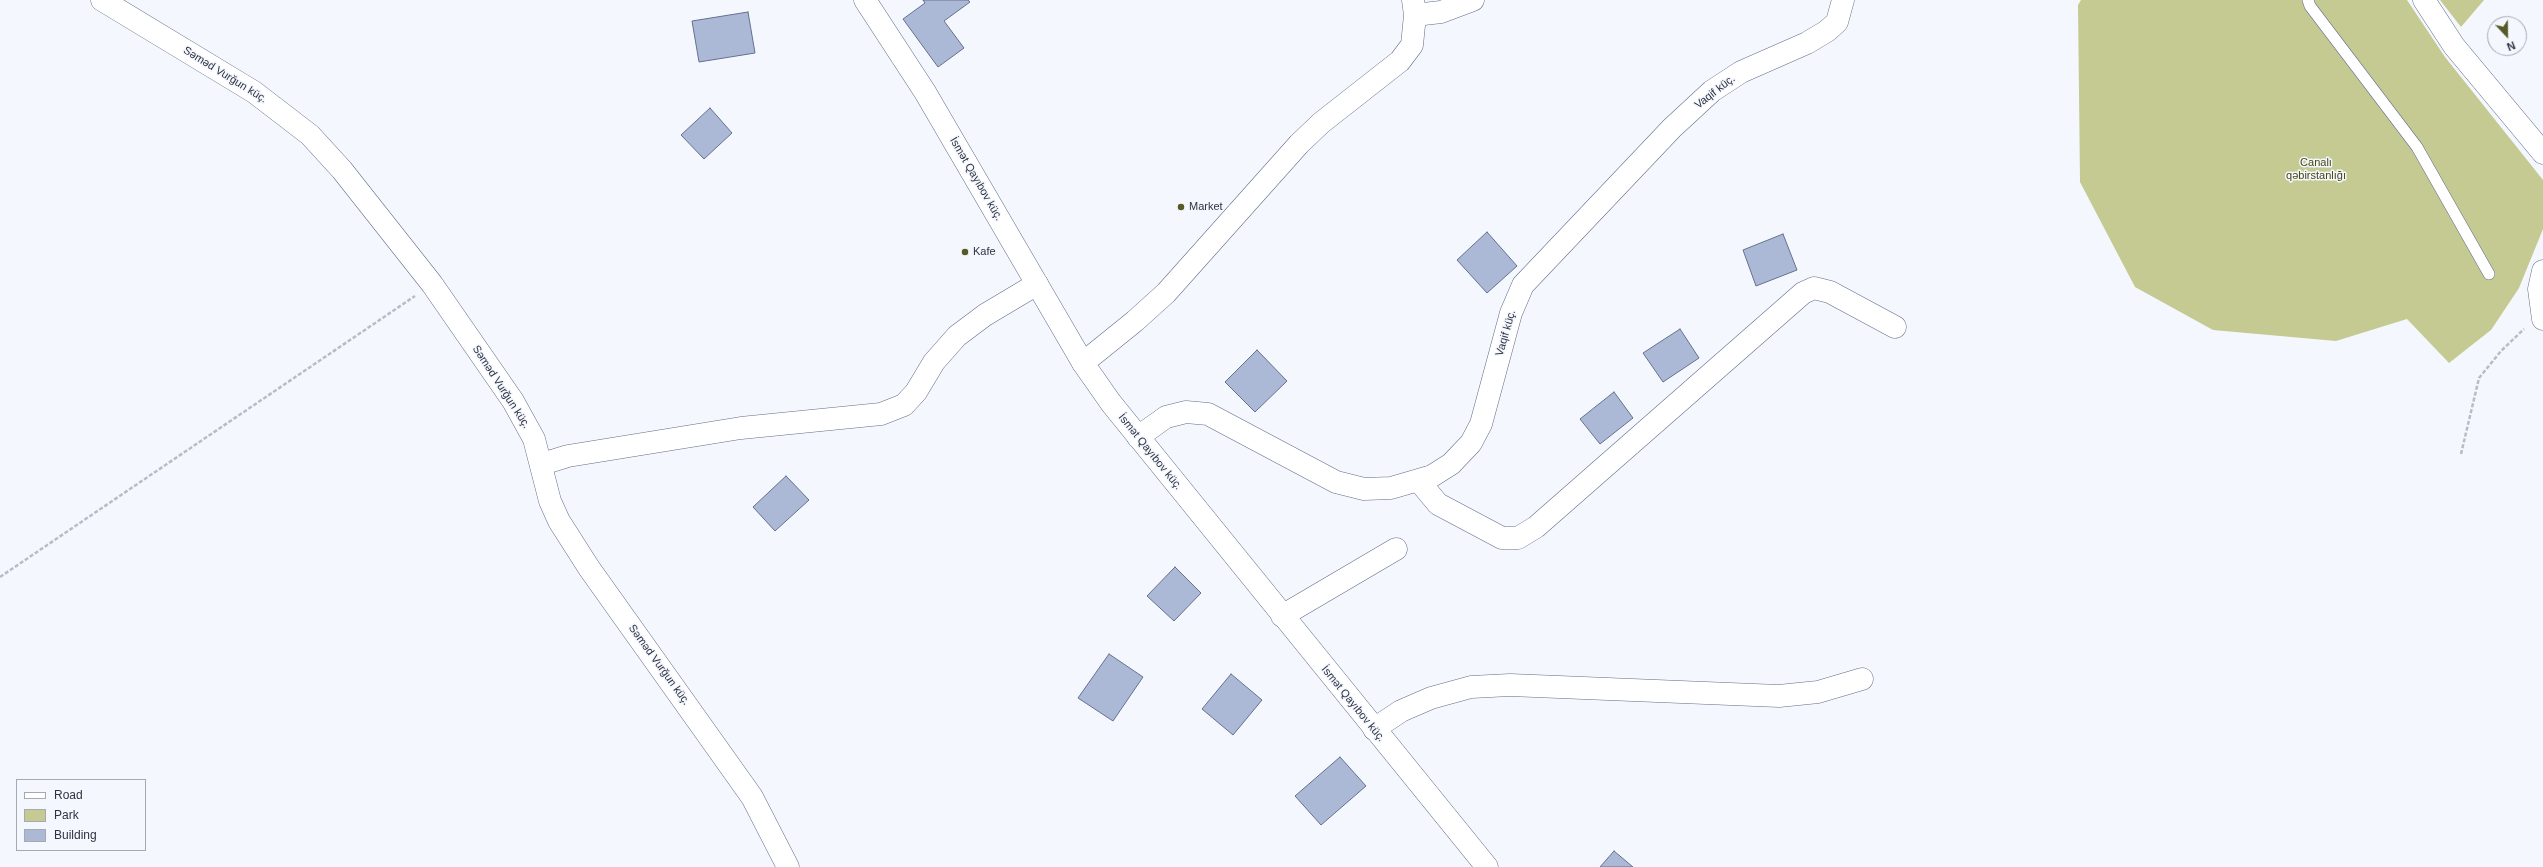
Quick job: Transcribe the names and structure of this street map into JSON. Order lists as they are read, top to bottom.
{
  "streets": {
    "street": ["Səməd Vurğun küç.", "Vaqif küç.", "İsmət Qayıbov küç."]
  },
  "crossings": [
    ["Vaqif küç.", "İsmət Qayıbov küç."]
  ],
  "parks": ["Canalı qəbirstanlığı"],
  "places": ["Market", "Kafe"],
  "legend": ["Road", "Park", "Building"],
  "north": "bottom"
}
